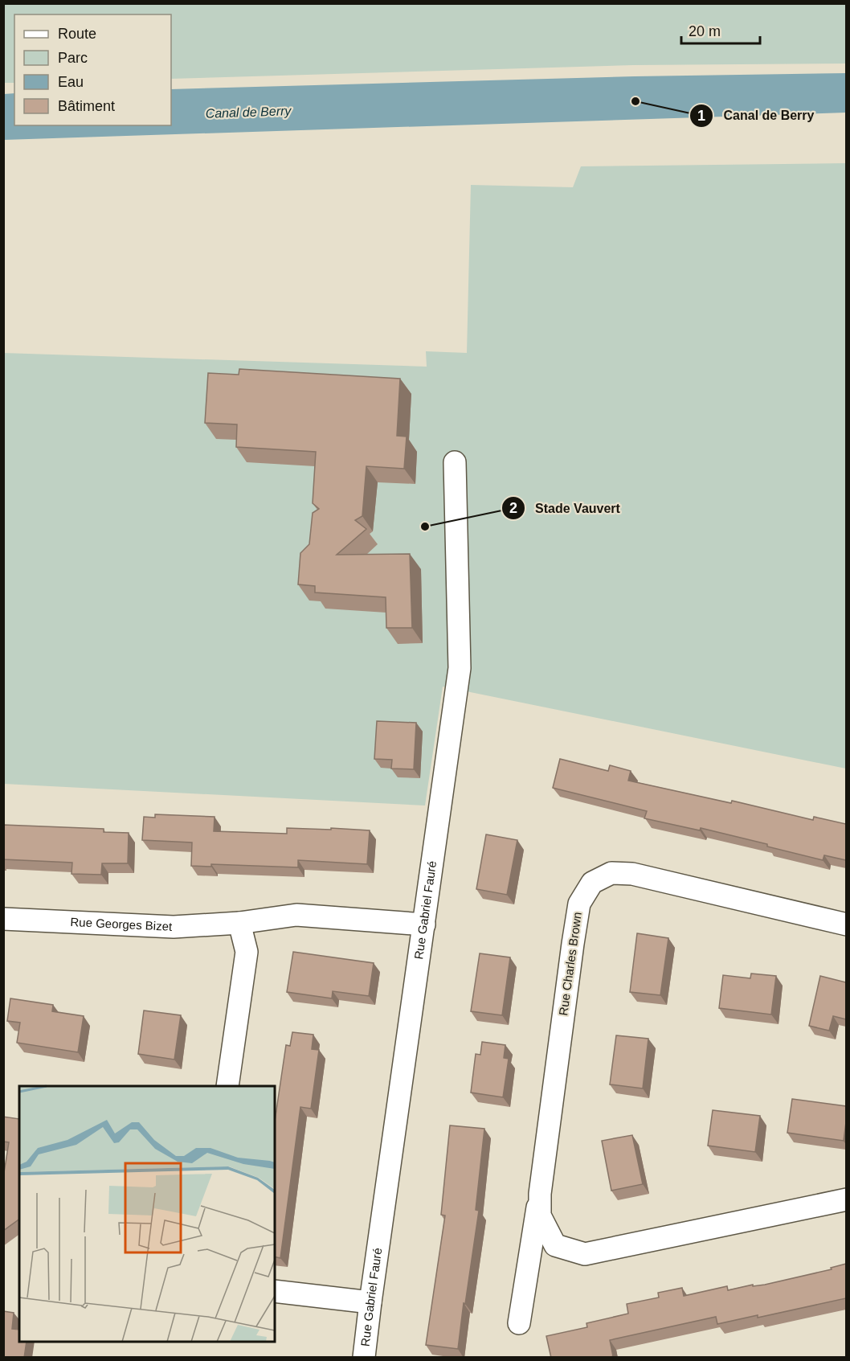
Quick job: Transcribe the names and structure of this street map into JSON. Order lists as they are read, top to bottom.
{
  "streets": {
    "street": ["Rue Gabriel Fauré", "Rue Georges Bizet", "Rue Charles Brown"]
  },
  "crossings": [
    ["Rue Gabriel Fauré", "Rue Georges Bizet"]
  ],
  "water": ["Canal de Berry"],
  "places": ["Canal de Berry", "Stade Vauvert"],
  "legend": [
    "Route",
    "Parc",
    "Eau",
    "Bâtiment"
  ],
  "scale_bar": "20 m"
}
